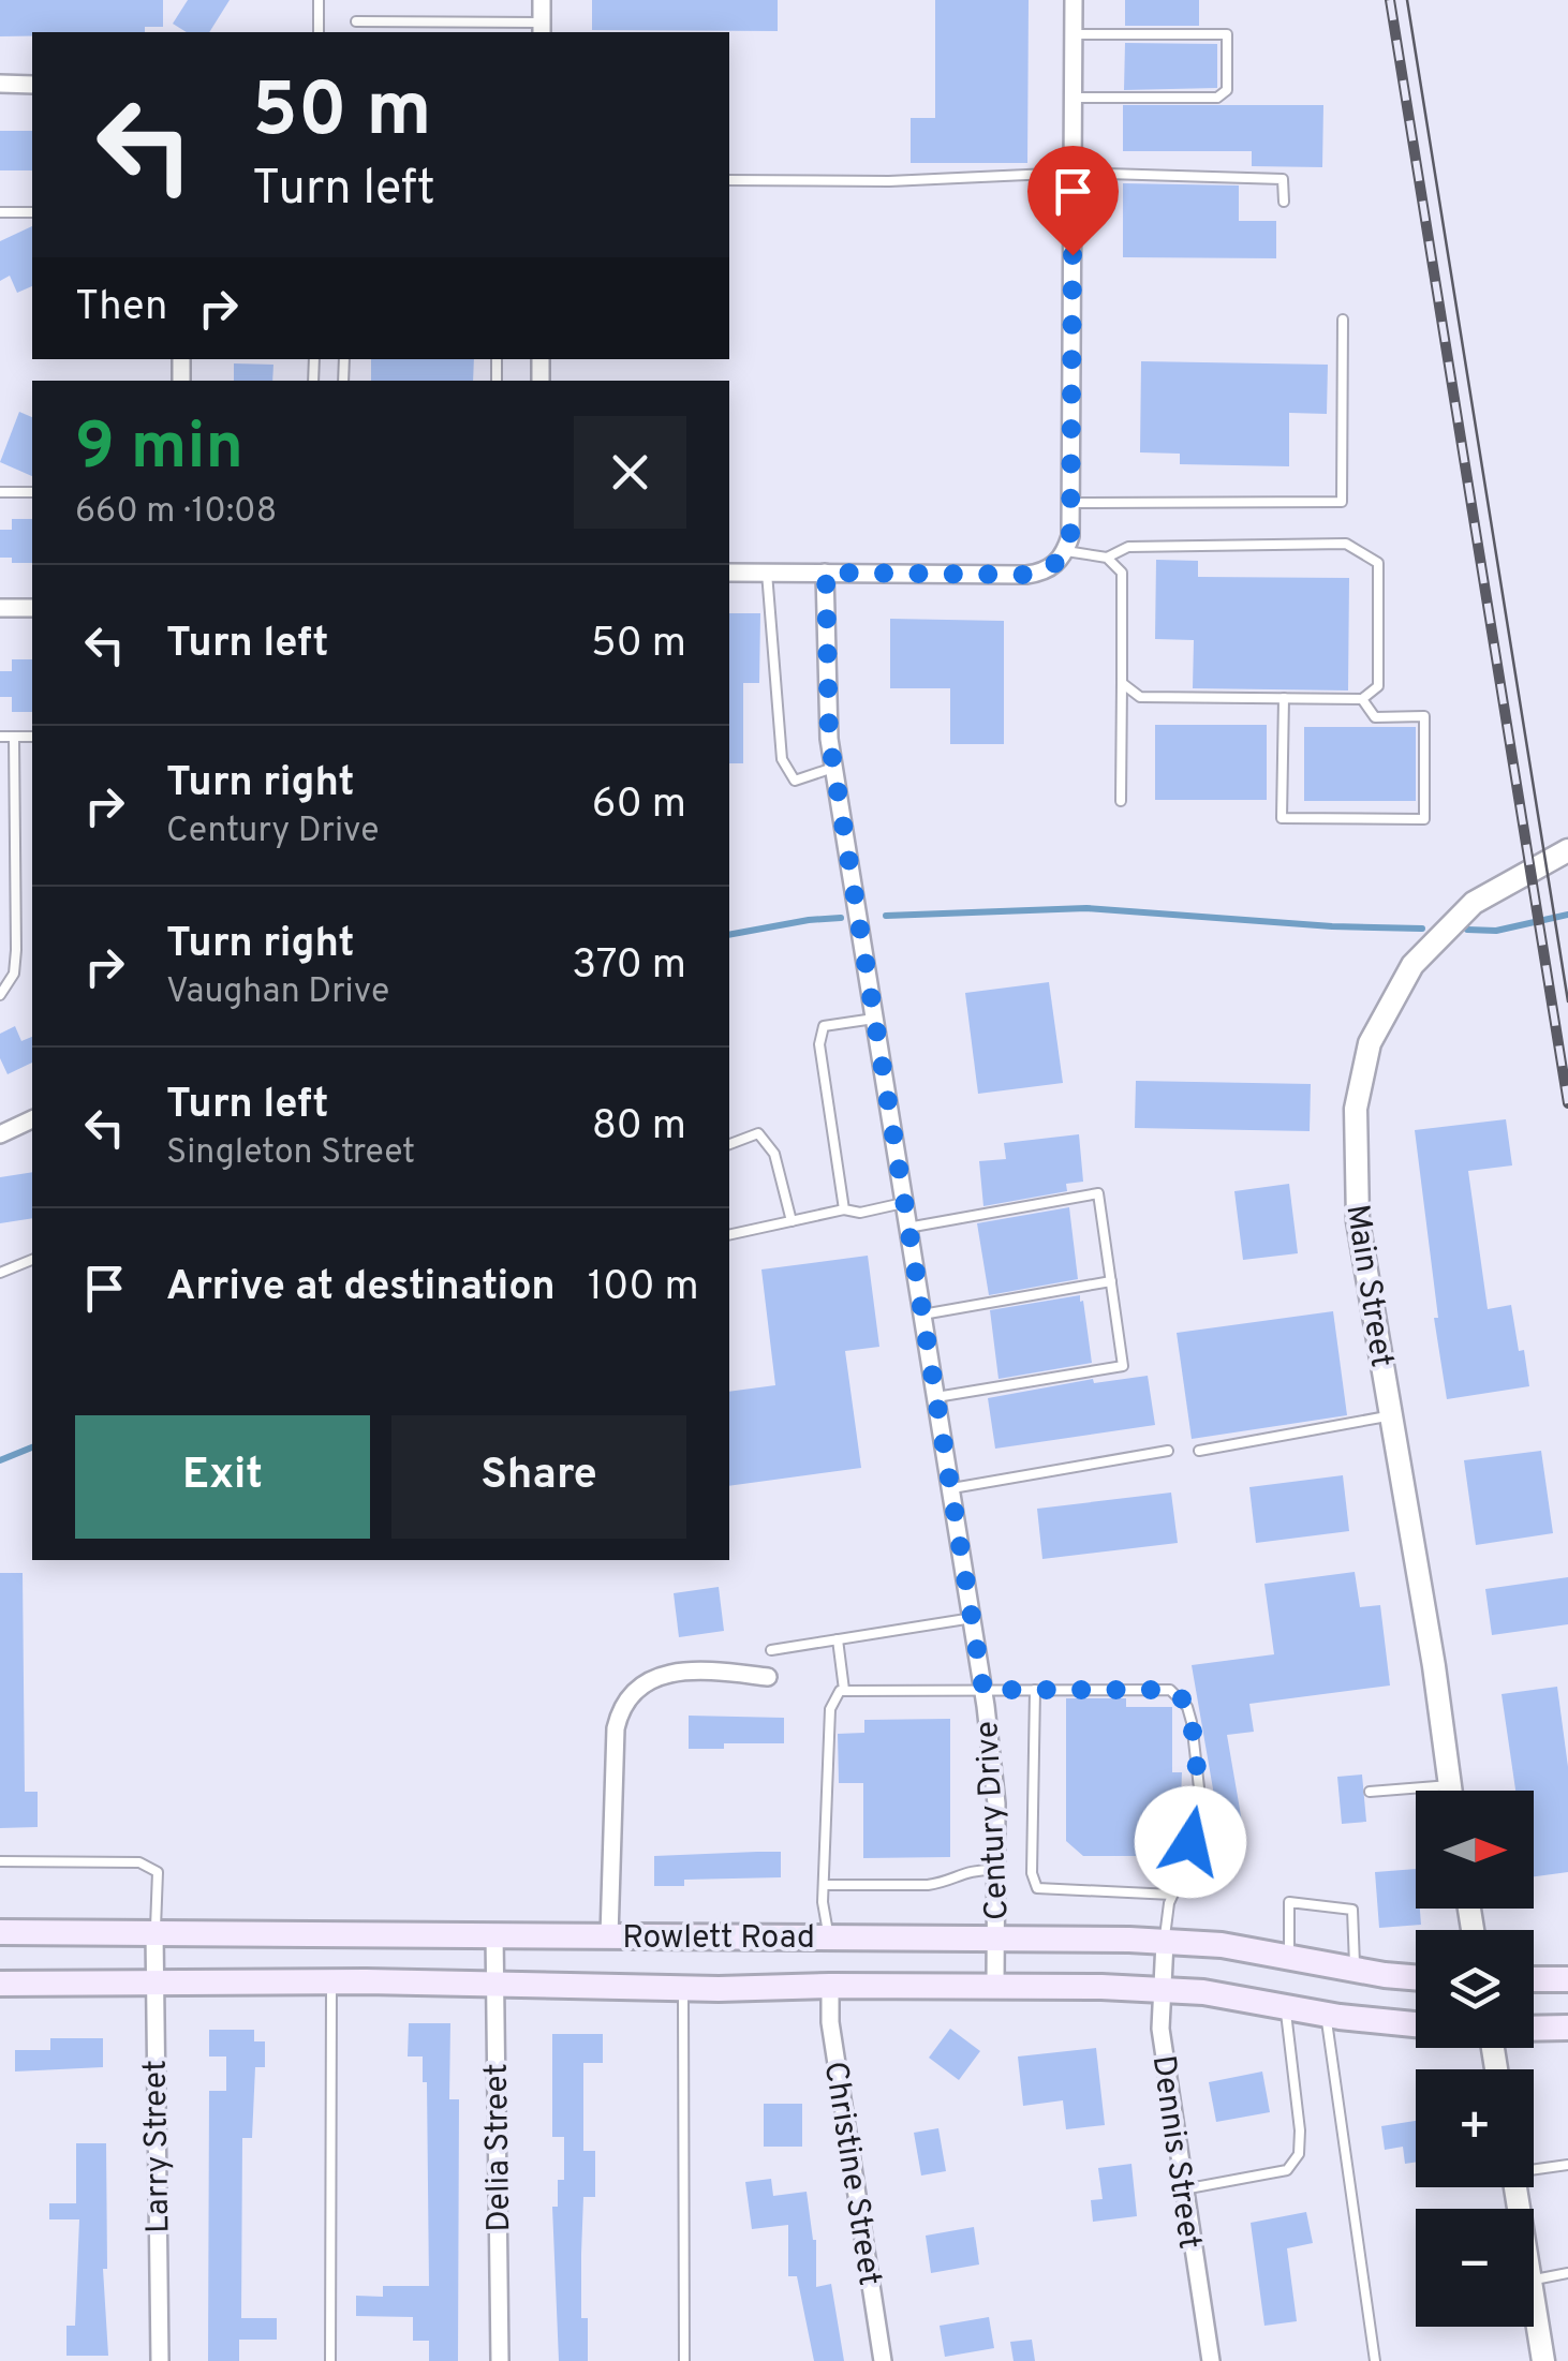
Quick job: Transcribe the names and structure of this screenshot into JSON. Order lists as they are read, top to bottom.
{
  "streets": {
    "main road": ["Rowlett Road"],
    "street": [
      "Main Street",
      "Century Drive",
      "Larry Street",
      "Delia Street",
      "Dennis Street",
      "Christine Street"
    ]
  },
  "crossings": [
    ["Century Drive", "Rowlett Road"],
    ["Rowlett Road", "Larry Street"],
    ["Rowlett Road", "Delia Street"],
    ["Rowlett Road", "Dennis Street"],
    ["Rowlett Road", "Christine Street"]
  ],
  "north": "right",
  "page": {
    "turn": ["50 m", "Turn left"],
    "then": "Then",
    "heading": ["9 min", "660 m · 10:08"],
    "list": [
      {
        "name": "Turn left",
        "value": "50 m"
      },
      {
        "name": "Turn right",
        "note": "Century Drive",
        "value": "60 m"
      },
      {
        "name": "Turn right",
        "note": "Vaughan Drive",
        "value": "370 m"
      },
      {
        "name": "Turn left",
        "note": "Singleton Street",
        "value": "80 m"
      },
      {
        "name": "Arrive at destination",
        "value": "100 m"
      }
    ],
    "buttons": ["Exit", "Share"],
    "map_buttons": ["+", "−"]
  }
}
